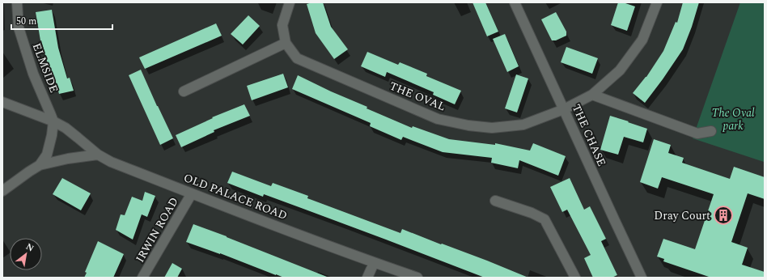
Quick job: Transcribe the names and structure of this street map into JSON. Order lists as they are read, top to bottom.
{
  "streets": {
    "street": [
      "ELMSIDE",
      "THE OVAL",
      "THE CHASE",
      "OLD PALACE ROAD",
      "IRWIN ROAD"
    ]
  },
  "crossings": [
    ["ELMSIDE", "OLD PALACE ROAD"],
    ["THE OVAL", "THE CHASE"],
    ["OLD PALACE ROAD", "IRWIN ROAD"]
  ],
  "parks": ["The Oval park"],
  "places": {
    "building": ["Dray Court"]
  },
  "scale_bar": "50 m",
  "north": "top right"
}
